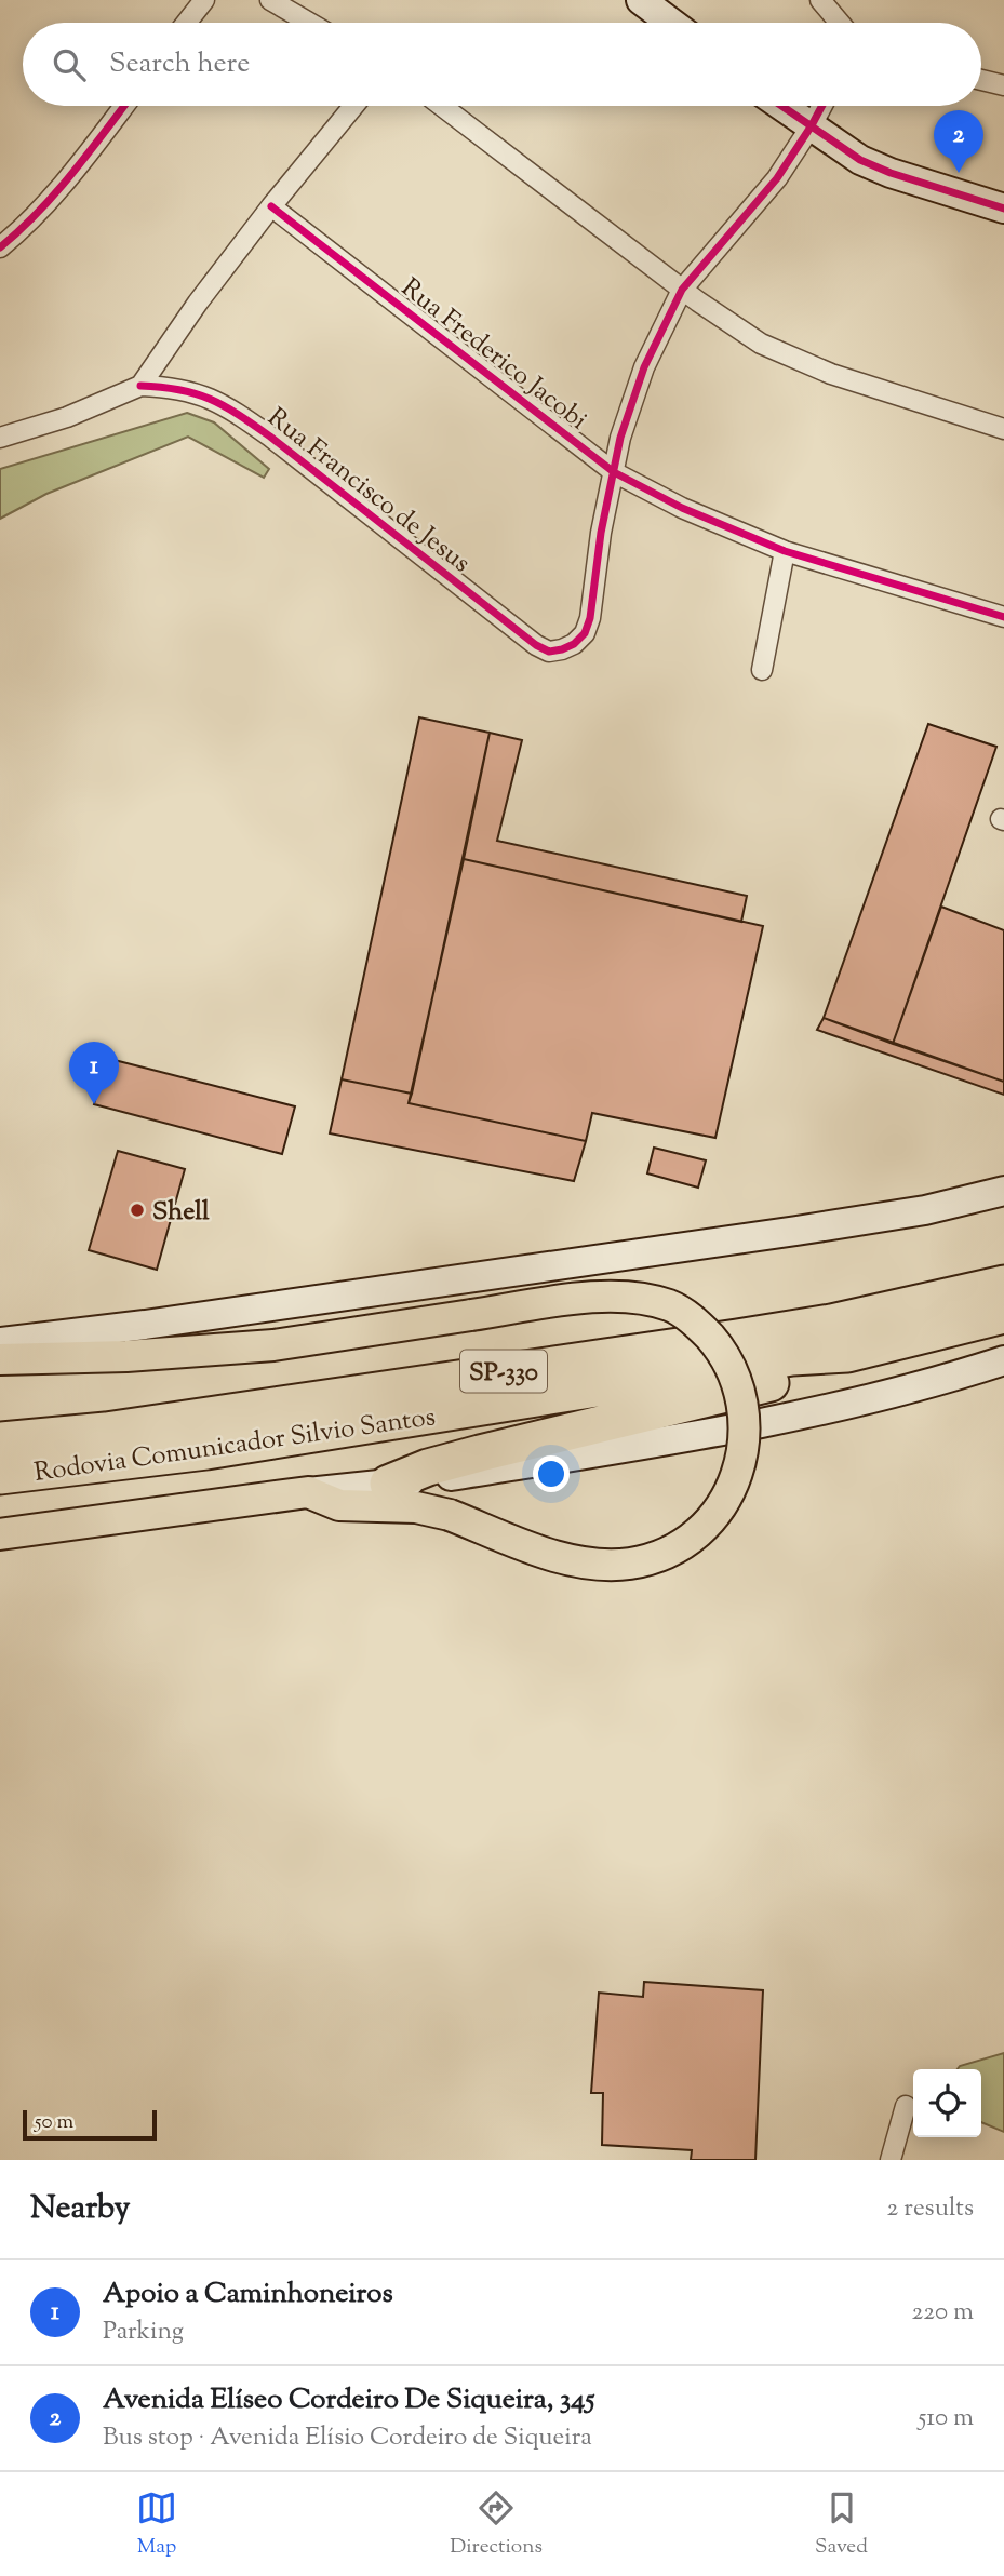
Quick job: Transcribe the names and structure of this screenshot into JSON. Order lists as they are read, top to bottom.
{
  "streets": {
    "highway": ["SP-330", "Rodovia Comunicador Silvio Santos"],
    "street": ["Rua Frederico Jacobi", "Rua Francisco de Jesus"]
  },
  "crossings": [
    ["Rua Frederico Jacobi", "Rua Francisco de Jesus"]
  ],
  "places": ["Shell"],
  "scale_bar": "50 m",
  "page": {
    "search": "Search here",
    "pins": ["2", "1"],
    "scale": "50 m",
    "heading": ["Nearby", "2 results"],
    "list": [
      {
        "mark": "1",
        "name": "Apoio a Caminhoneiros",
        "note": "Parking",
        "value": "220 m"
      },
      {
        "mark": "2",
        "name": "Avenida Elíseo Cordeiro De Siqueira, 345",
        "note": "Bus stop · Avenida Elísio Cordeiro de Siqueira",
        "value": "510 m"
      }
    ],
    "nav": ["Map", "Directions", "Saved"]
  }
}
